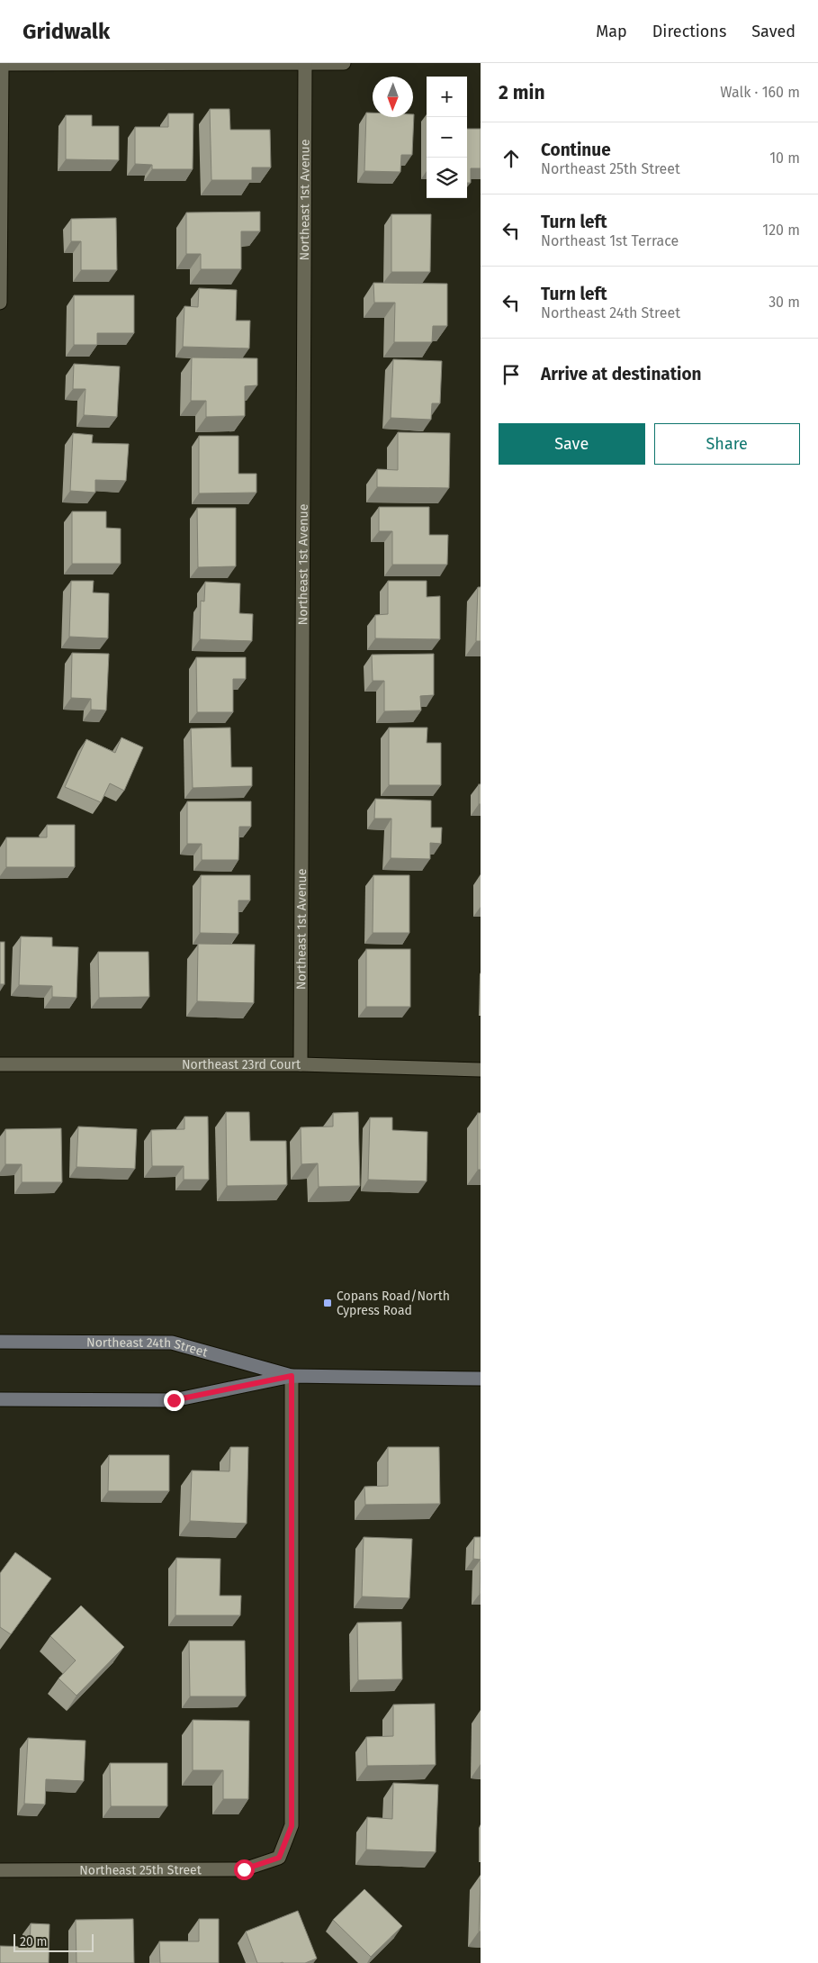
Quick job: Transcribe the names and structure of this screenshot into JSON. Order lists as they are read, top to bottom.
{
  "streets": {
    "main road": ["Northeast 24th Street"],
    "street": ["Northeast 1st Avenue", "Northeast 23rd Court", "Northeast 25th Street"]
  },
  "crossings": [
    ["Northeast 1st Avenue", "Northeast 23rd Court"],
    ["Northeast 24th Street", "Northeast 25th Street"]
  ],
  "places": {
    "transit": ["Copans Road/North Cypress Road"]
  },
  "scale_bar": "20 m",
  "north": "bottom",
  "page": {
    "header": "Gridwalk",
    "nav": ["Map", "Directions", "Saved"],
    "heading": ["2 min", "Walk · 160 m"],
    "map_buttons": ["+", "−"],
    "list": [
      ["Continue", "Northeast 25th Street", "10 m"],
      ["Turn left", "Northeast 1st Terrace", "120 m"],
      ["Turn left", "Northeast 24th Street", "30 m"],
      "Arrive at destination"
    ],
    "buttons": ["Save", "Share"],
    "scale": "20 m"
  }
}
